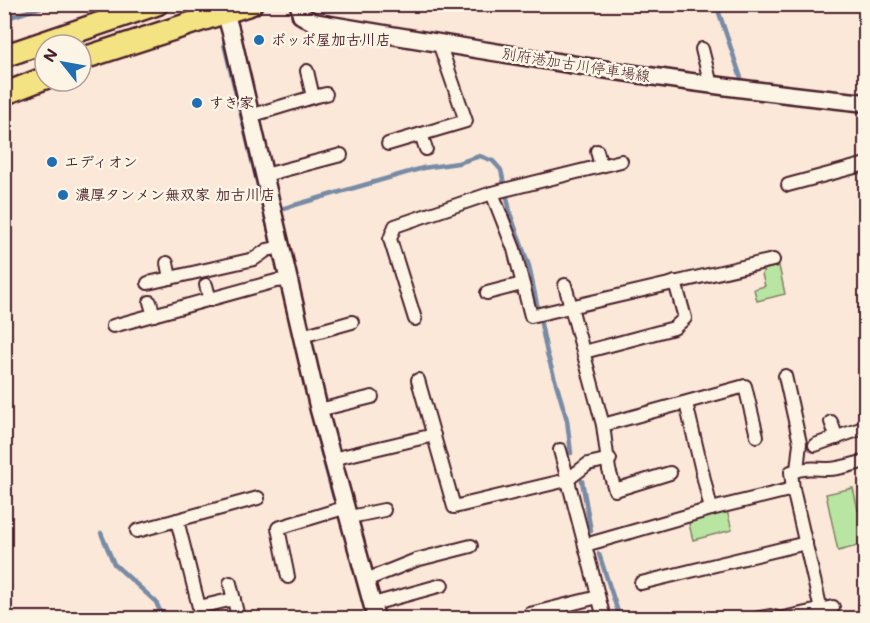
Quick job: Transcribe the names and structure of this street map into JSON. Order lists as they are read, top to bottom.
{
  "streets": {
    "street": ["別府港加古川停車場線"]
  },
  "places": [
    "ポッポ屋加古川店",
    "すき家",
    "エディオン",
    "濃厚タンメン無双家 加古川店"
  ],
  "north": "top left"
}
